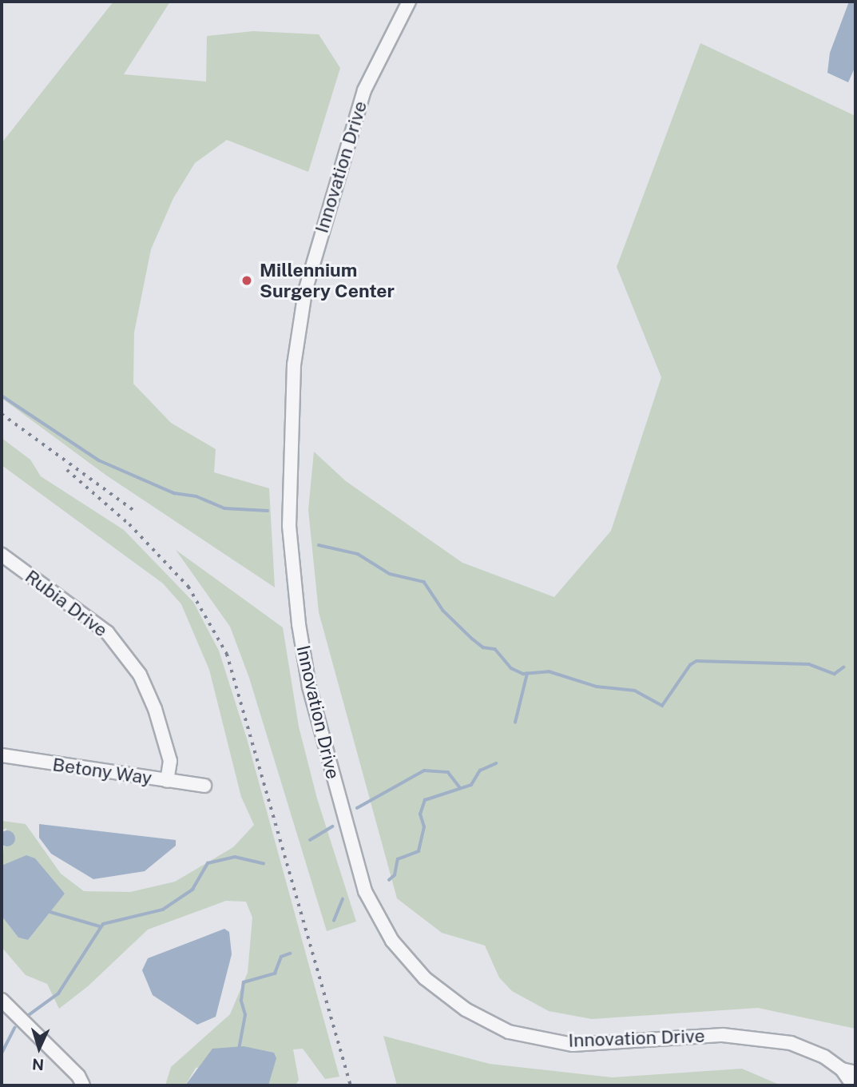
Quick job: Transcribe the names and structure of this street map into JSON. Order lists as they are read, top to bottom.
{
  "streets": {
    "street": ["Innovation Drive", "Rubia Drive", "Betony Way"]
  },
  "crossings": [
    ["Rubia Drive", "Betony Way"]
  ],
  "places": ["Millennium Surgery Center"],
  "north": "bottom"
}
